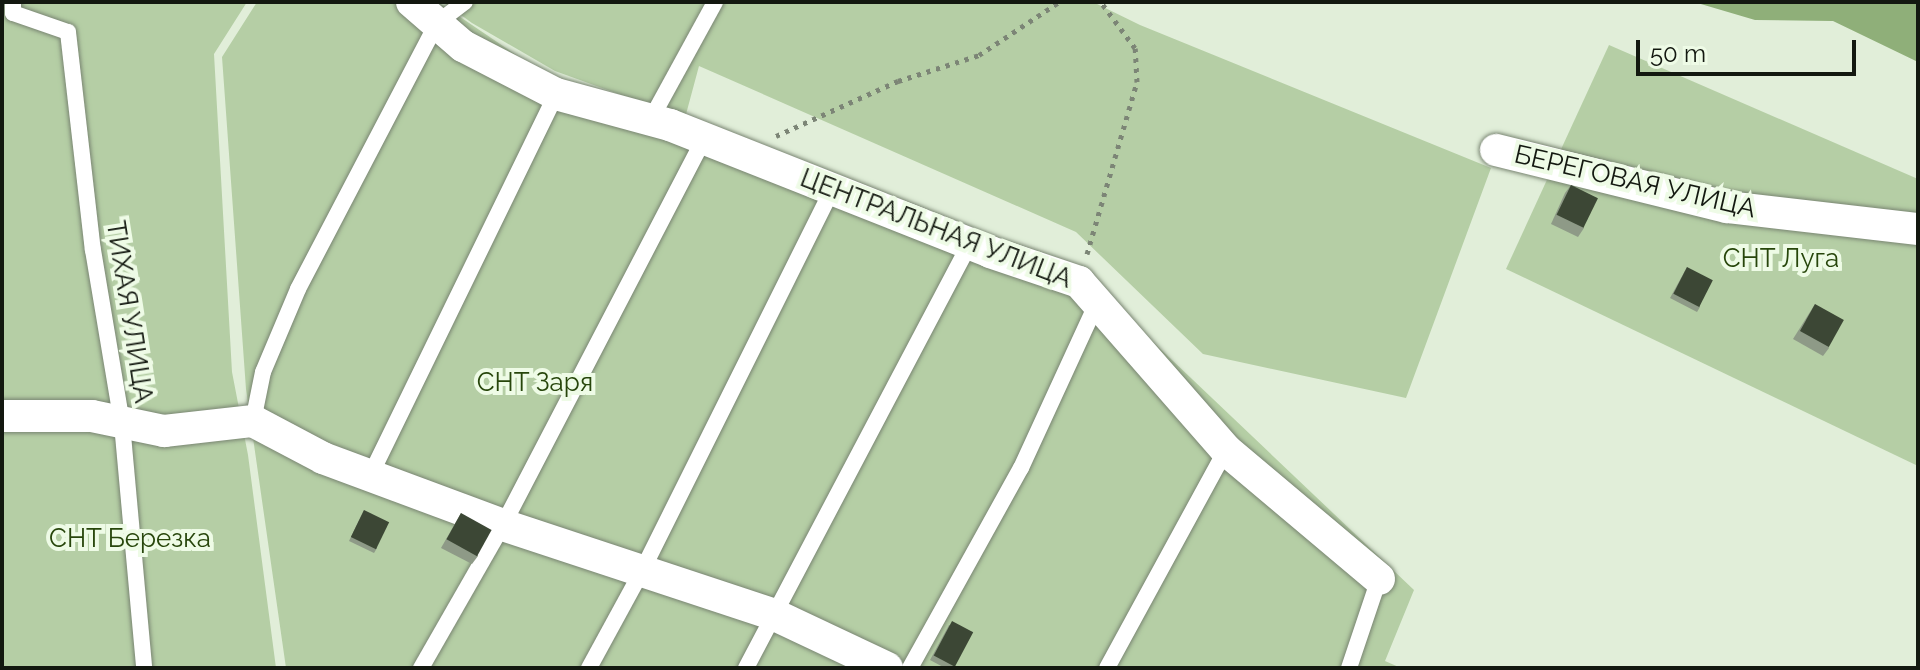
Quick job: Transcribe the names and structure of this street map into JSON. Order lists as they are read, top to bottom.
{
  "streets": {
    "street": ["БЕРЕГОВАЯ УЛИЦА", "ЦЕНТРАЛЬНАЯ УЛИЦА"],
    "lane": ["ТИХАЯ УЛИЦА"]
  },
  "parks": ["СНТ Луга", "СНТ Заря", "СНТ Березка"],
  "scale_bar": "50 m"
}
